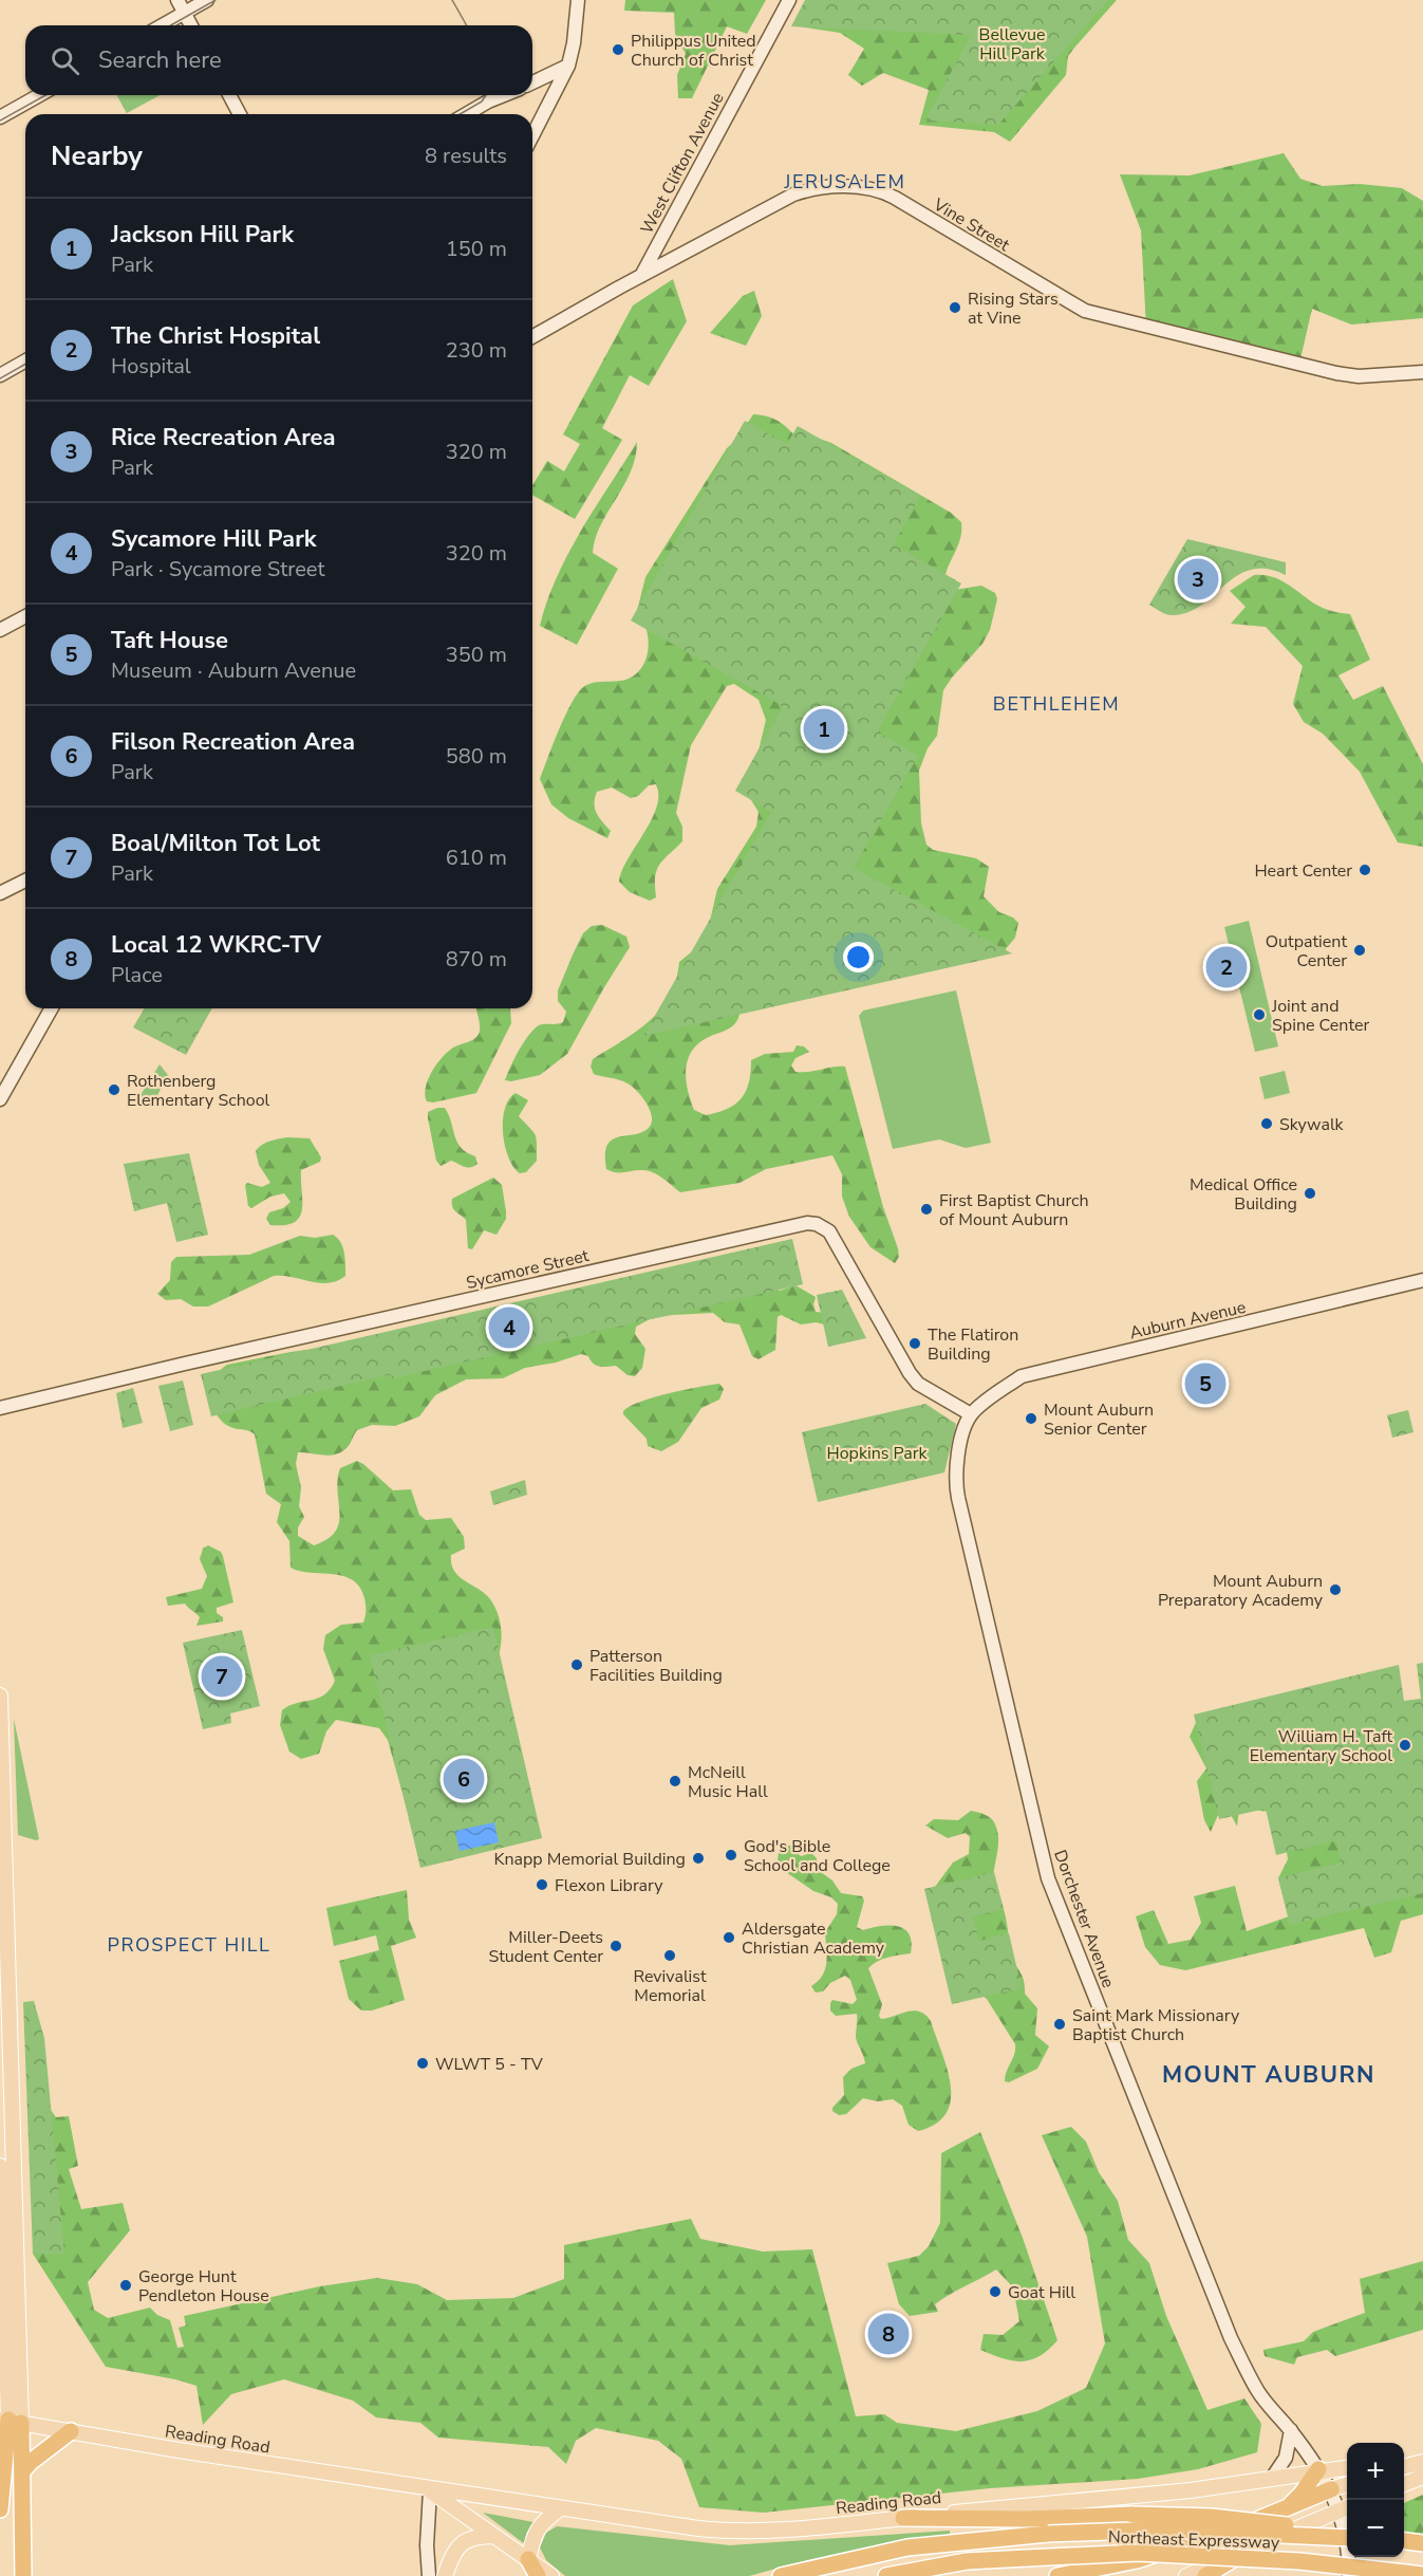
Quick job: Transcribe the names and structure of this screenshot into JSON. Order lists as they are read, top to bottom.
{
  "streets": {
    "highway": ["Northeast Expressway"],
    "main road": [
      "West Clifton Avenue",
      "Vine Street",
      "Sycamore Street",
      "Auburn Avenue",
      "Dorchester Avenue",
      "Reading Road"
    ]
  },
  "crossings": [
    ["West Clifton Avenue", "Vine Street"],
    ["Sycamore Street", "Auburn Avenue"],
    ["Sycamore Street", "Dorchester Avenue"],
    ["Auburn Avenue", "Dorchester Avenue"],
    ["Dorchester Avenue", "Reading Road"]
  ],
  "districts": [
    "JERUSALEM",
    "BETHLEHEM",
    "PROSPECT HILL",
    "MOUNT AUBURN"
  ],
  "parks": ["Bellevue Hill Park", "Hopkins Park"],
  "places": [
    "Philippus United Church of Christ",
    "Rising Stars at Vine",
    "Heart Center",
    "Outpatient Center",
    "Joint and Spine Center",
    "Rothenberg Elementary School",
    "Skywalk",
    "Medical Office Building",
    "First Baptist Church of Mount Auburn",
    "The Flatiron Building",
    "Mount Auburn Senior Center",
    "Mount Auburn Preparatory Academy",
    "Patterson Facilities Building",
    "William H. Taft Elementary School",
    "McNeill Music Hall",
    "God's Bible School and College",
    "Knapp Memorial Building",
    "Flexon Library",
    "Aldersgate Christian Academy",
    "Miller-Deets Student Center",
    "Revivalist Memorial",
    "Saint Mark Missionary Baptist Church",
    "WLWT 5 - TV",
    "George Hunt Pendleton House",
    "Goat Hill"
  ],
  "page": {
    "search": "Search here",
    "heading": ["Nearby", "8 results"],
    "list": [
      {
        "mark": "1",
        "name": "Jackson Hill Park",
        "note": "Park",
        "value": "150 m"
      },
      {
        "mark": "2",
        "name": "The Christ Hospital",
        "note": "Hospital",
        "value": "230 m"
      },
      {
        "mark": "3",
        "name": "Rice Recreation Area",
        "note": "Park",
        "value": "320 m"
      },
      {
        "mark": "4",
        "name": "Sycamore Hill Park",
        "note": "Park · Sycamore Street",
        "value": "320 m"
      },
      {
        "mark": "5",
        "name": "Taft House",
        "note": "Museum · Auburn Avenue",
        "value": "350 m"
      },
      {
        "mark": "6",
        "name": "Filson Recreation Area",
        "note": "Park",
        "value": "580 m"
      },
      {
        "mark": "7",
        "name": "Boal/Milton Tot Lot",
        "note": "Park",
        "value": "610 m"
      },
      {
        "mark": "8",
        "name": "Local 12 WKRC-TV",
        "note": "Place",
        "value": "870 m"
      }
    ],
    "pins": [
      "3",
      "1",
      "2",
      "4",
      "5",
      "7",
      "6",
      "8"
    ],
    "map_buttons": ["+", "−"]
  }
}
